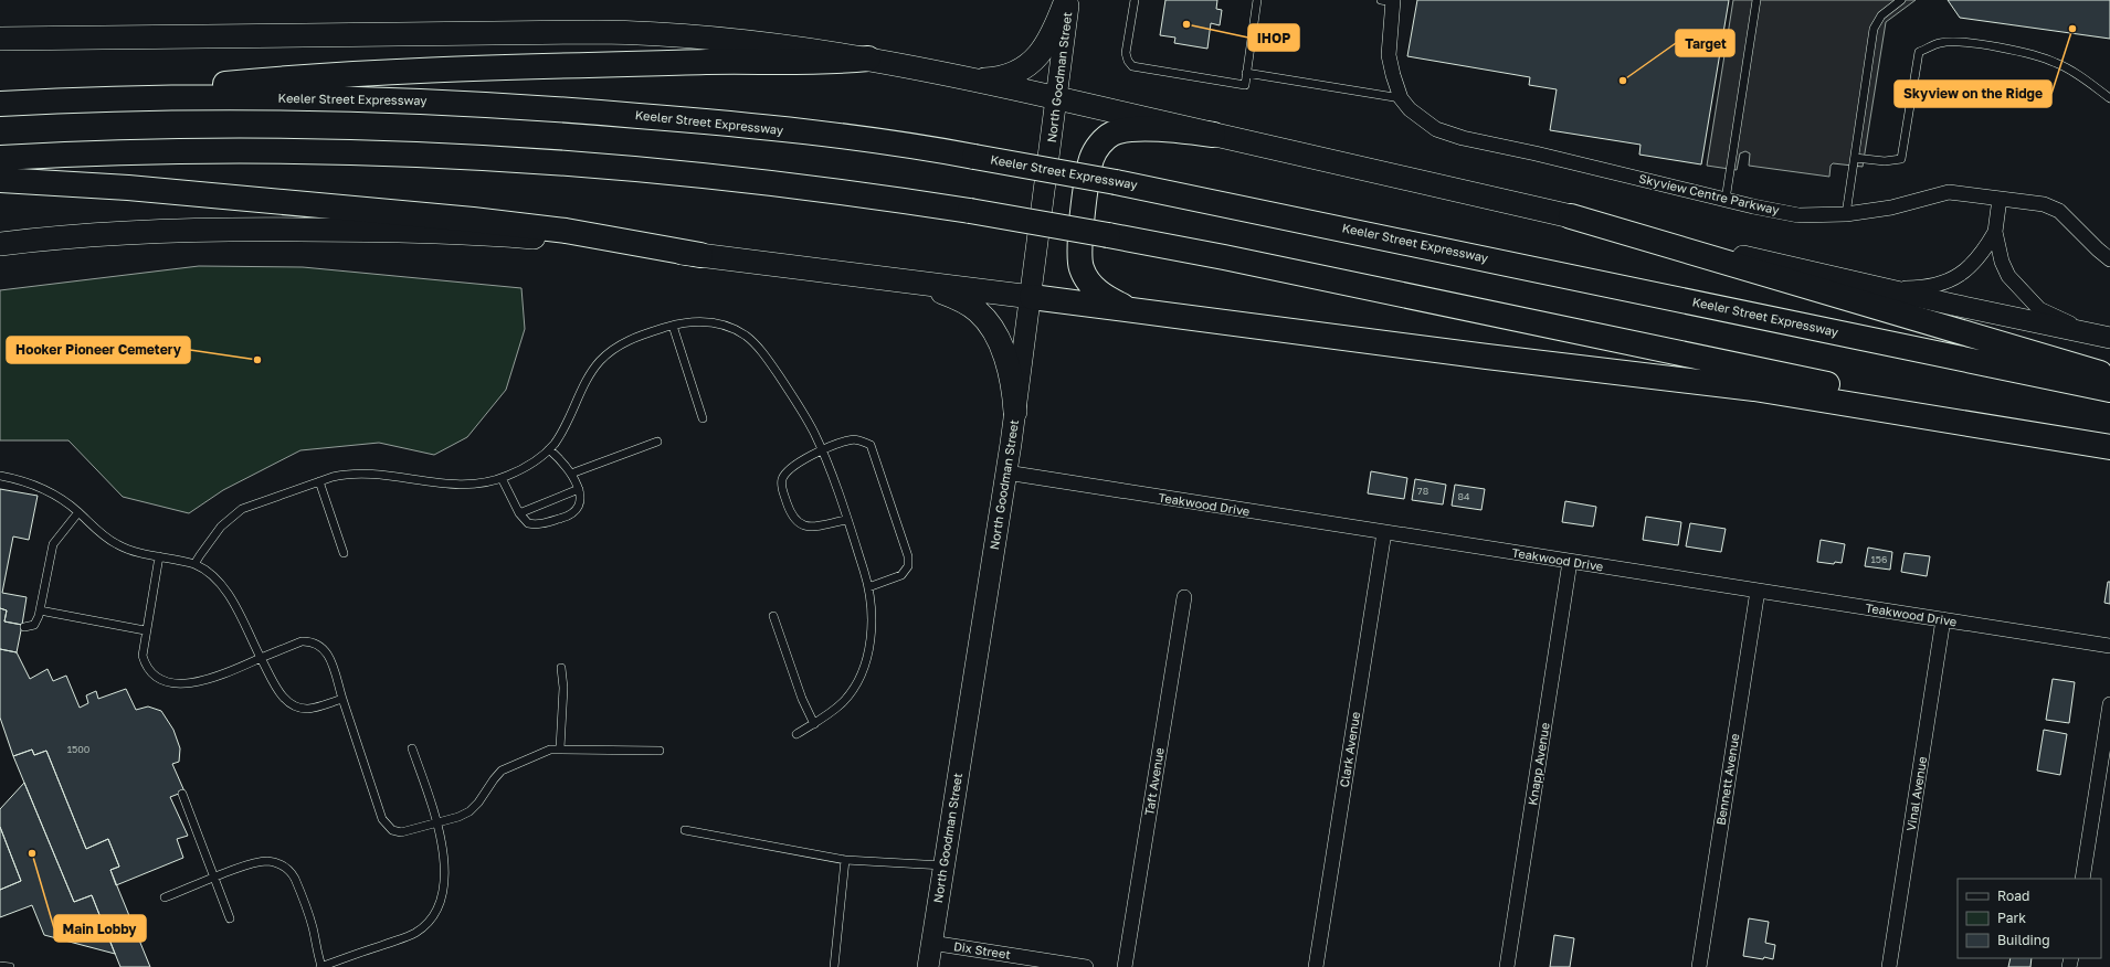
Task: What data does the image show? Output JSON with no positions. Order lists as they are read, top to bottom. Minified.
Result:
{"streets":{"highway":["Keeler Street Expressway"],"main road":["North Goodman Street"],"street":["Skyview Centre Parkway","Teakwood Drive","Clark Avenue","Knapp Avenue","Bennett Avenue","Taft Avenue","Vinal Avenue","Dix Street"]},"crossings":[["North Goodman Street","Teakwood Drive"],["North Goodman Street","Dix Street"],["Teakwood Drive","Clark Avenue"],["Teakwood Drive","Knapp Avenue"],["Teakwood Drive","Bennett Avenue"],["Teakwood Drive","Vinal Avenue"]],"places":["IHOP","Skyview on the Ridge","Target","Hooker Pioneer Cemetery","Main Lobby"],"house_numbers":["78","84","156","1500"],"legend":["Road","Park","Building"]}
